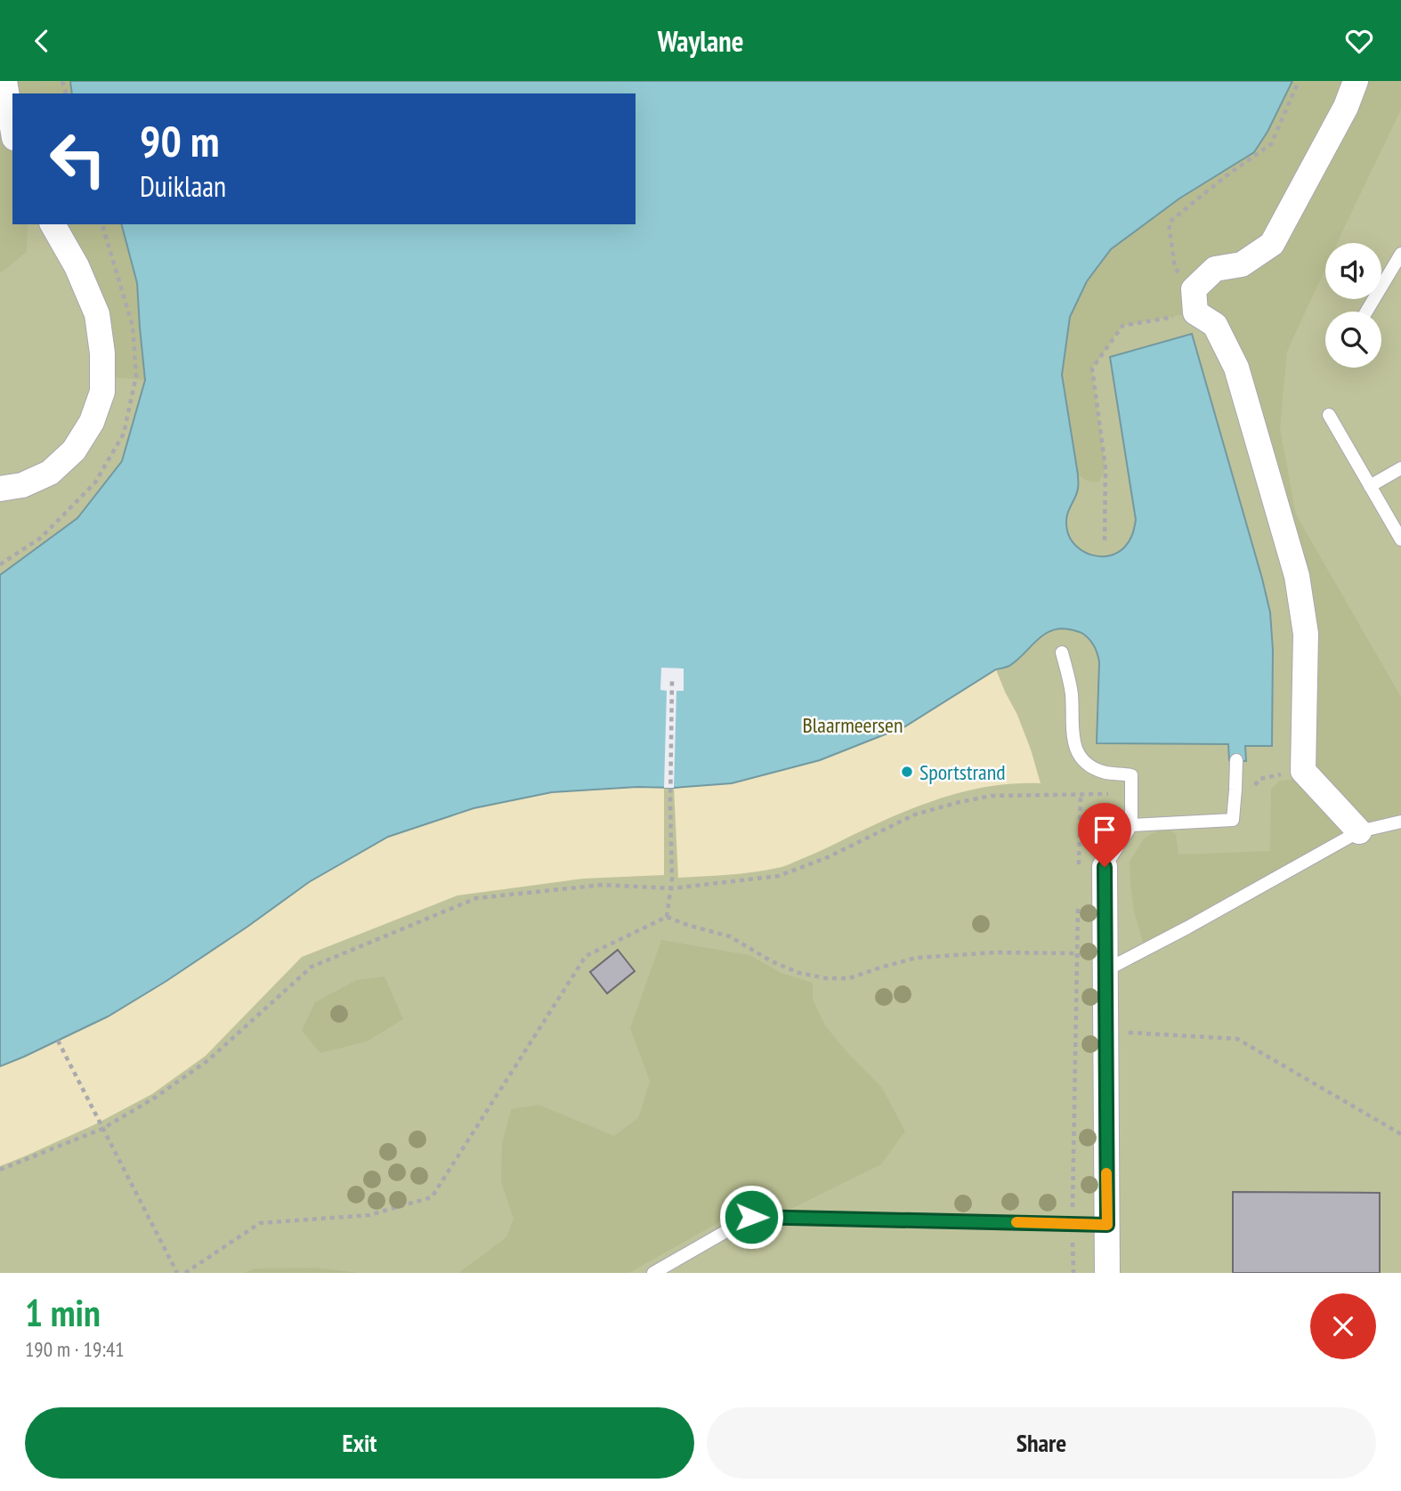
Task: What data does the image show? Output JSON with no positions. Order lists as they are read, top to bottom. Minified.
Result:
{"parks":["Blaarmeersen"],"places":["Sportstrand"],"page":{"header":"Waylane","turn":["90 m","Duiklaan"],"heading":["1 min","190 m · 19:41"],"buttons":["Exit","Share"]}}
